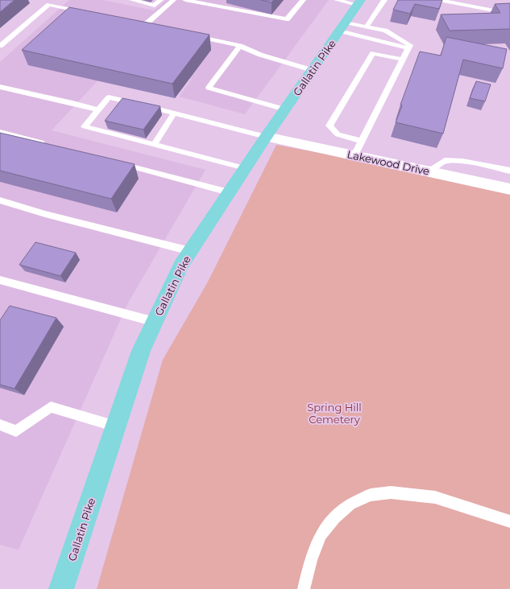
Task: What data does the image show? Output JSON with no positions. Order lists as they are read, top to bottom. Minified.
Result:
{"streets":{"main road":["Gallatin Pike"],"street":["Lakewood Drive"]},"crossings":[["Gallatin Pike","Lakewood Drive"]],"parks":["Spring Hill Cemetery"]}
